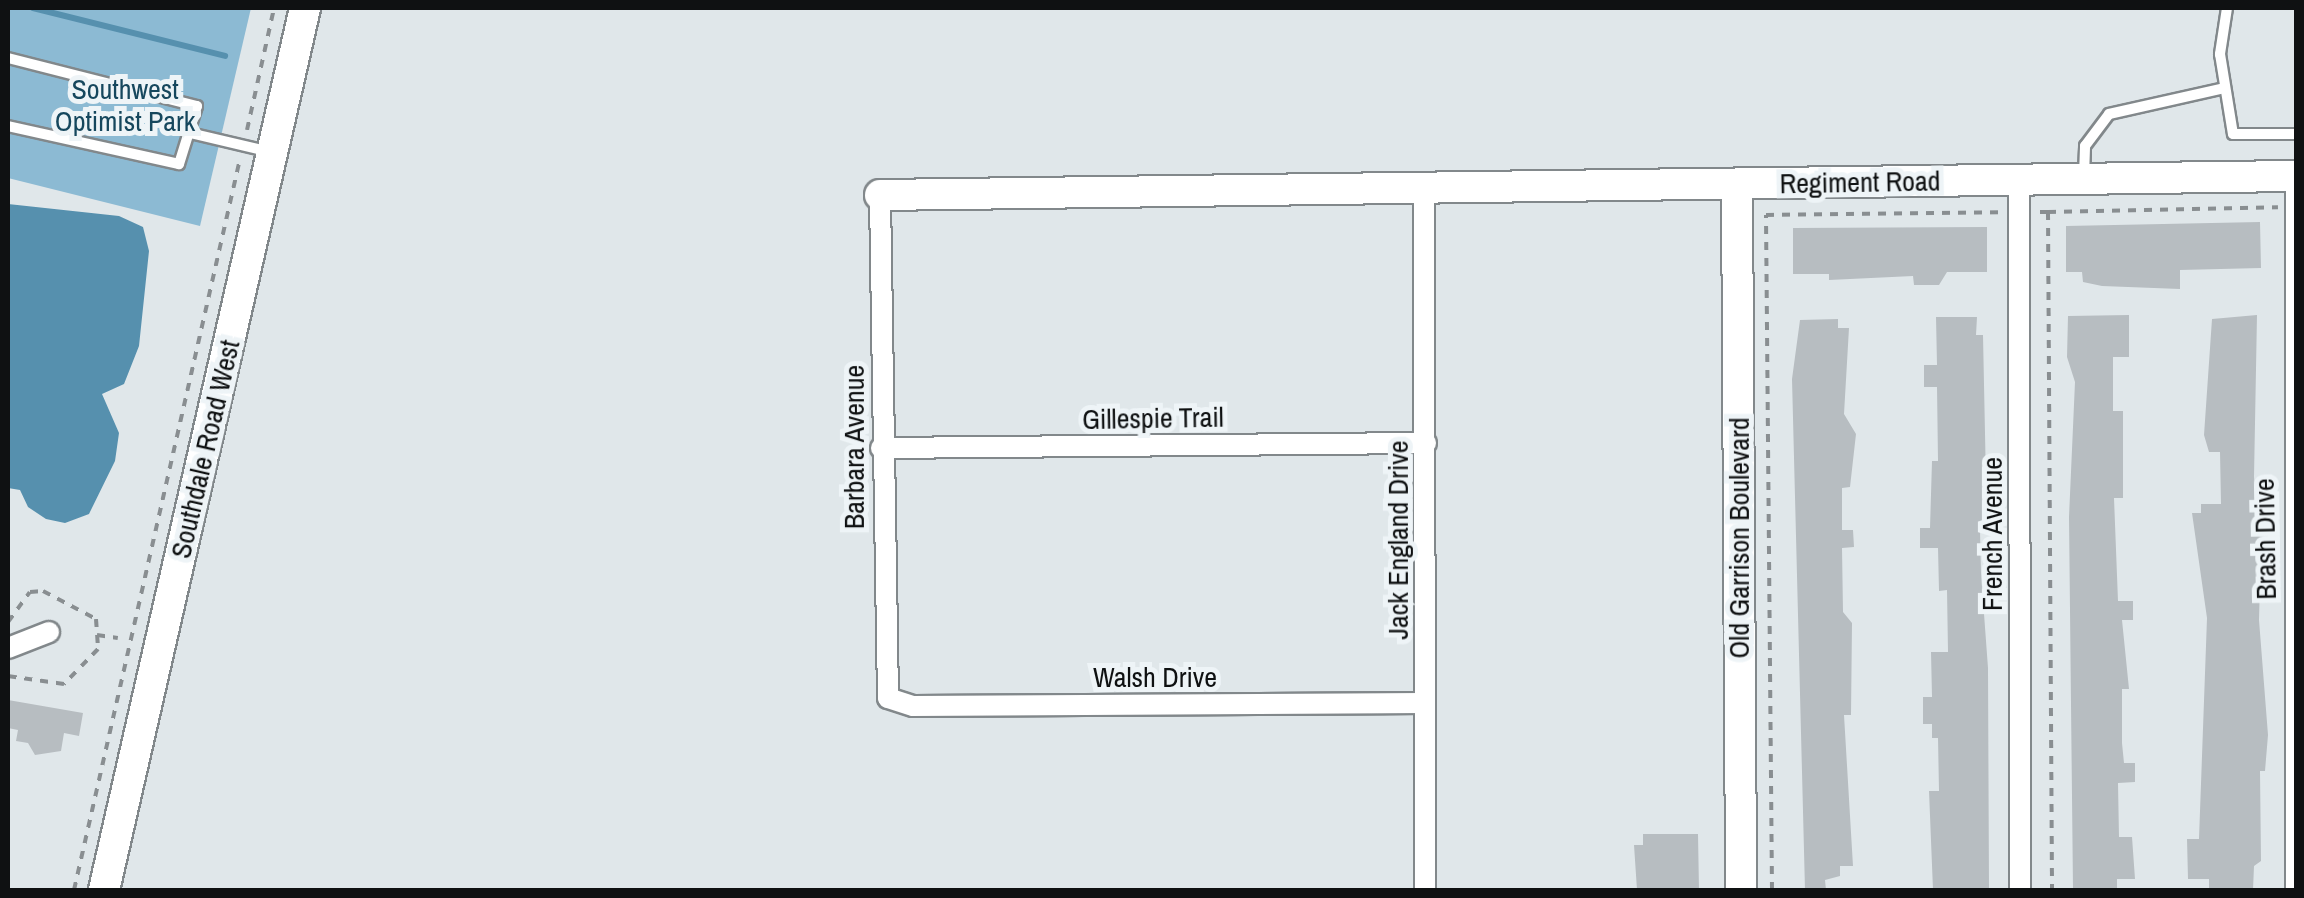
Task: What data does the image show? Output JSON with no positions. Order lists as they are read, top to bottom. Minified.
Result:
{"streets":{"street":["Regiment Road","Gillespie Trail","Barbara Avenue","Southdale Road West","French Avenue","Old Garrison Boulevard","Brash Drive","Jack England Drive","Walsh Drive"]},"crossings":[["Regiment Road","Barbara Avenue"],["Regiment Road","French Avenue"],["Regiment Road","Old Garrison Boulevard"],["Regiment Road","Jack England Drive"],["Gillespie Trail","Barbara Avenue"],["Gillespie Trail","Jack England Drive"],["Barbara Avenue","Walsh Drive"],["Jack England Drive","Walsh Drive"]],"parks":["Southwest Optimist Park"]}
